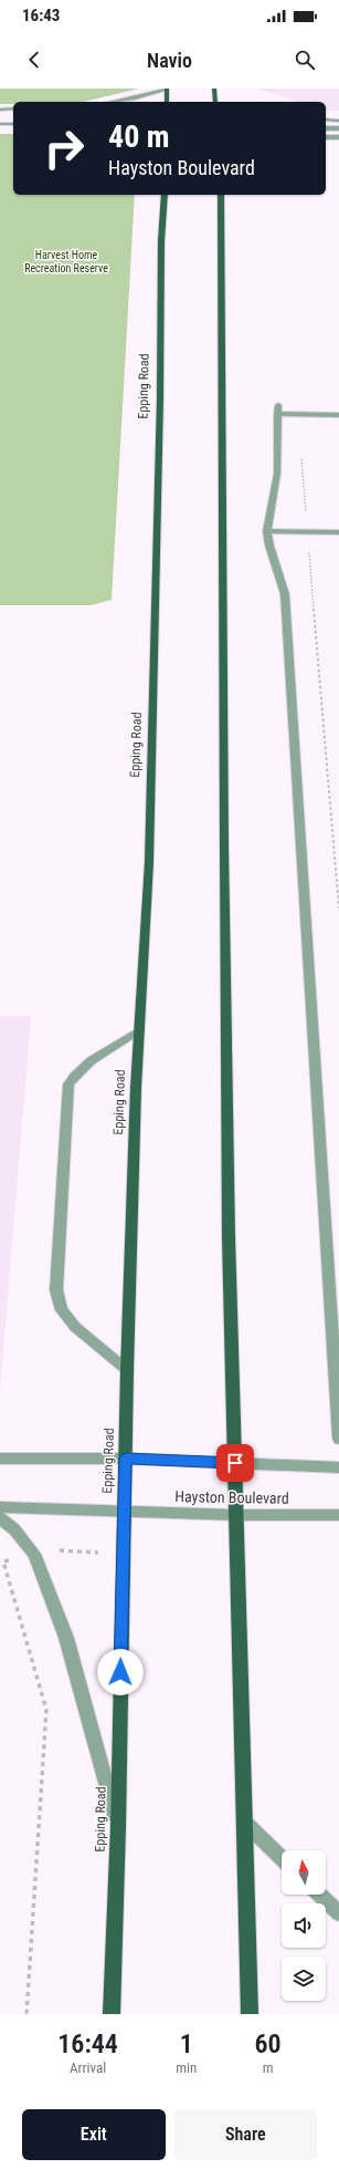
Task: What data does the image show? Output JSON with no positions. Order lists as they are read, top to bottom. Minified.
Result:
{"streets":{"main road":["Epping Road"],"street":["Hayston Boulevard"]},"crossings":[["Epping Road","Hayston Boulevard"]],"parks":["Harvest Home Recreation Reserve"],"north":"top","page":{"status":"16:43","header":"Navio","turn":["40 m","Hayston Boulevard"],"eta":["16:44","Arrival","1","min","60","m"],"buttons":["Exit","Share"]}}
